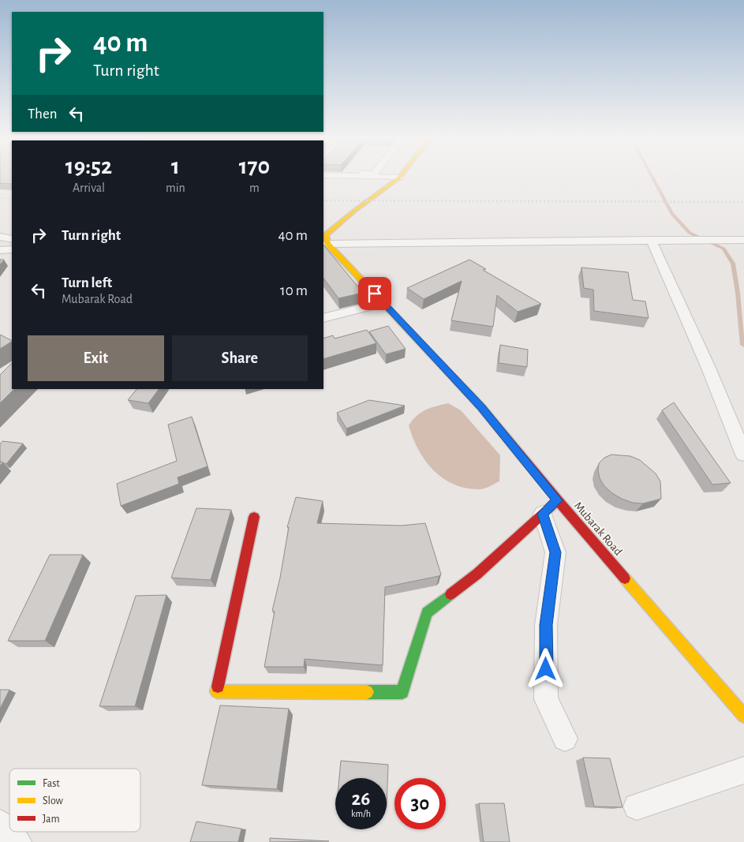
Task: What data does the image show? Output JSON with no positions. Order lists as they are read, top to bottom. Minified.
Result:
{"streets":{"street":["Mubarak Road"]},"legend":["Fast","Slow","Jam"],"page":{"turn":["40 m","Turn right"],"then":"Then","eta":["19:52","Arrival","1","min","170","m"],"list":[{"name":"Turn right","value":"40 m"},{"name":"Turn left","note":"Mubarak Road","value":"10 m"}],"buttons":["Exit","Share"],"speed":"26 km/h","limit":"30"}}
